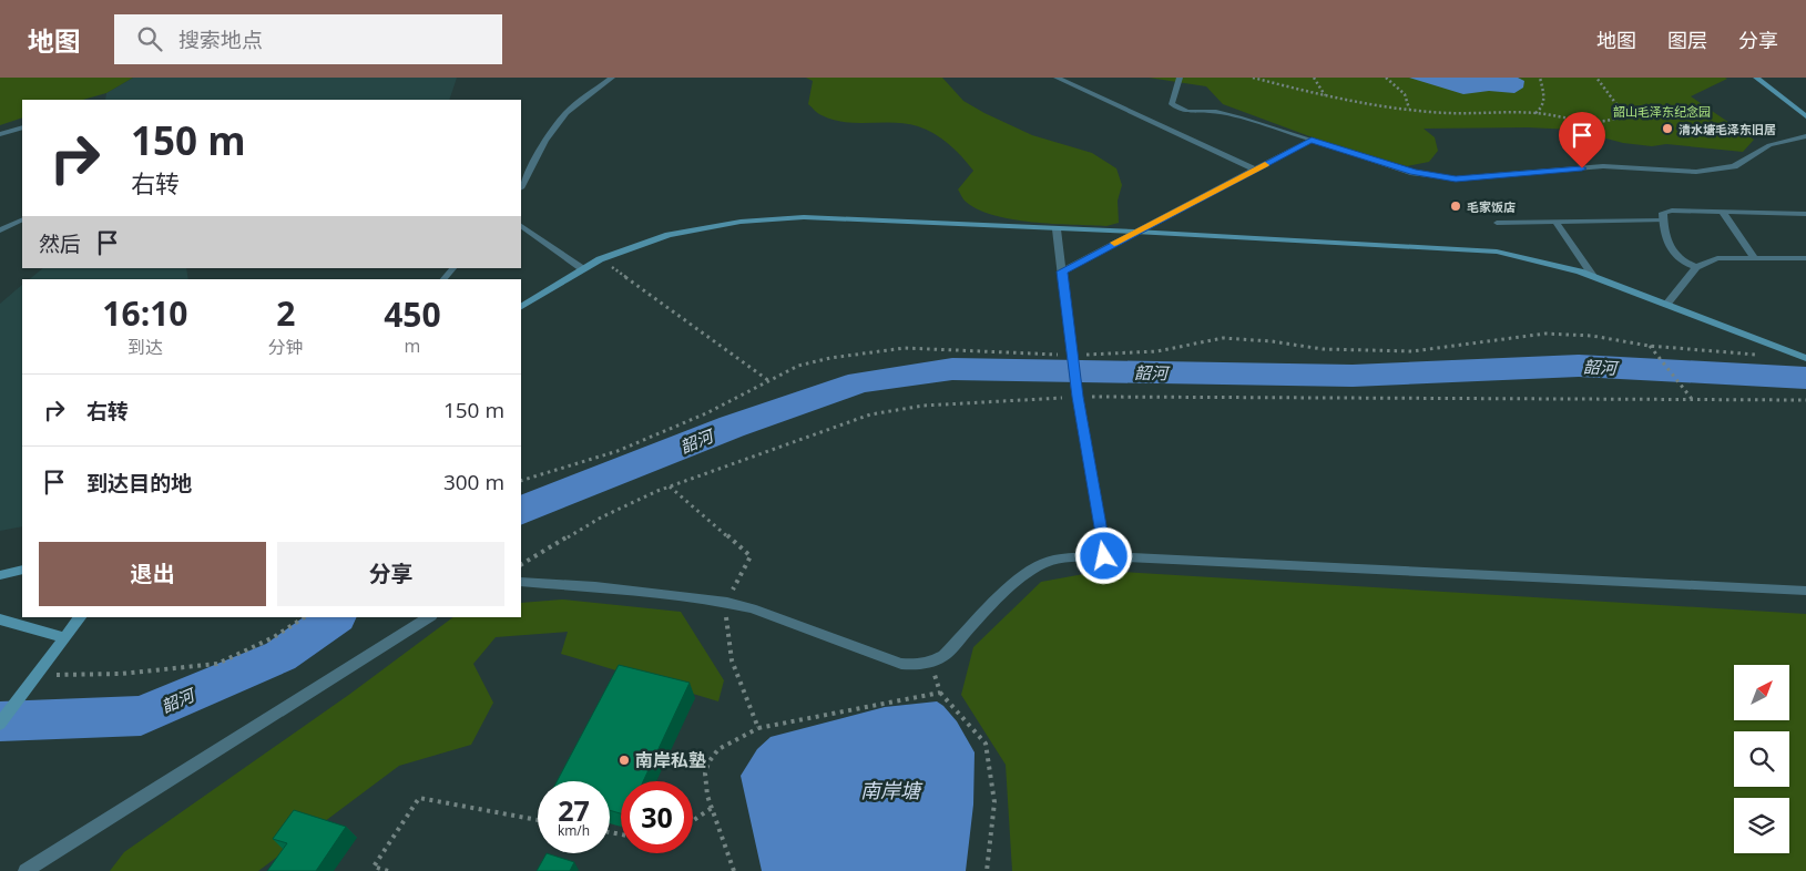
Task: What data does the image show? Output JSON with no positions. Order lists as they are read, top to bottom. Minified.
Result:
{"water":["韶河","南岸塘"],"parks":["韶山毛泽东纪念园"],"places":["清水塘毛泽东旧居","毛家饭店","南岸私塾"],"north":"top right","page":{"header":"地图","search":"搜索地点","nav":["地图","图层","分享"],"turn":["150 m","右转"],"then":"然后","eta":["16:10","到达","2","分钟","450","m"],"list":[{"name":"右转","value":"150 m"},{"name":"到达目的地","value":"300 m"}],"buttons":["退出","分享"],"speed":"27 km/h","limit":"30"}}
